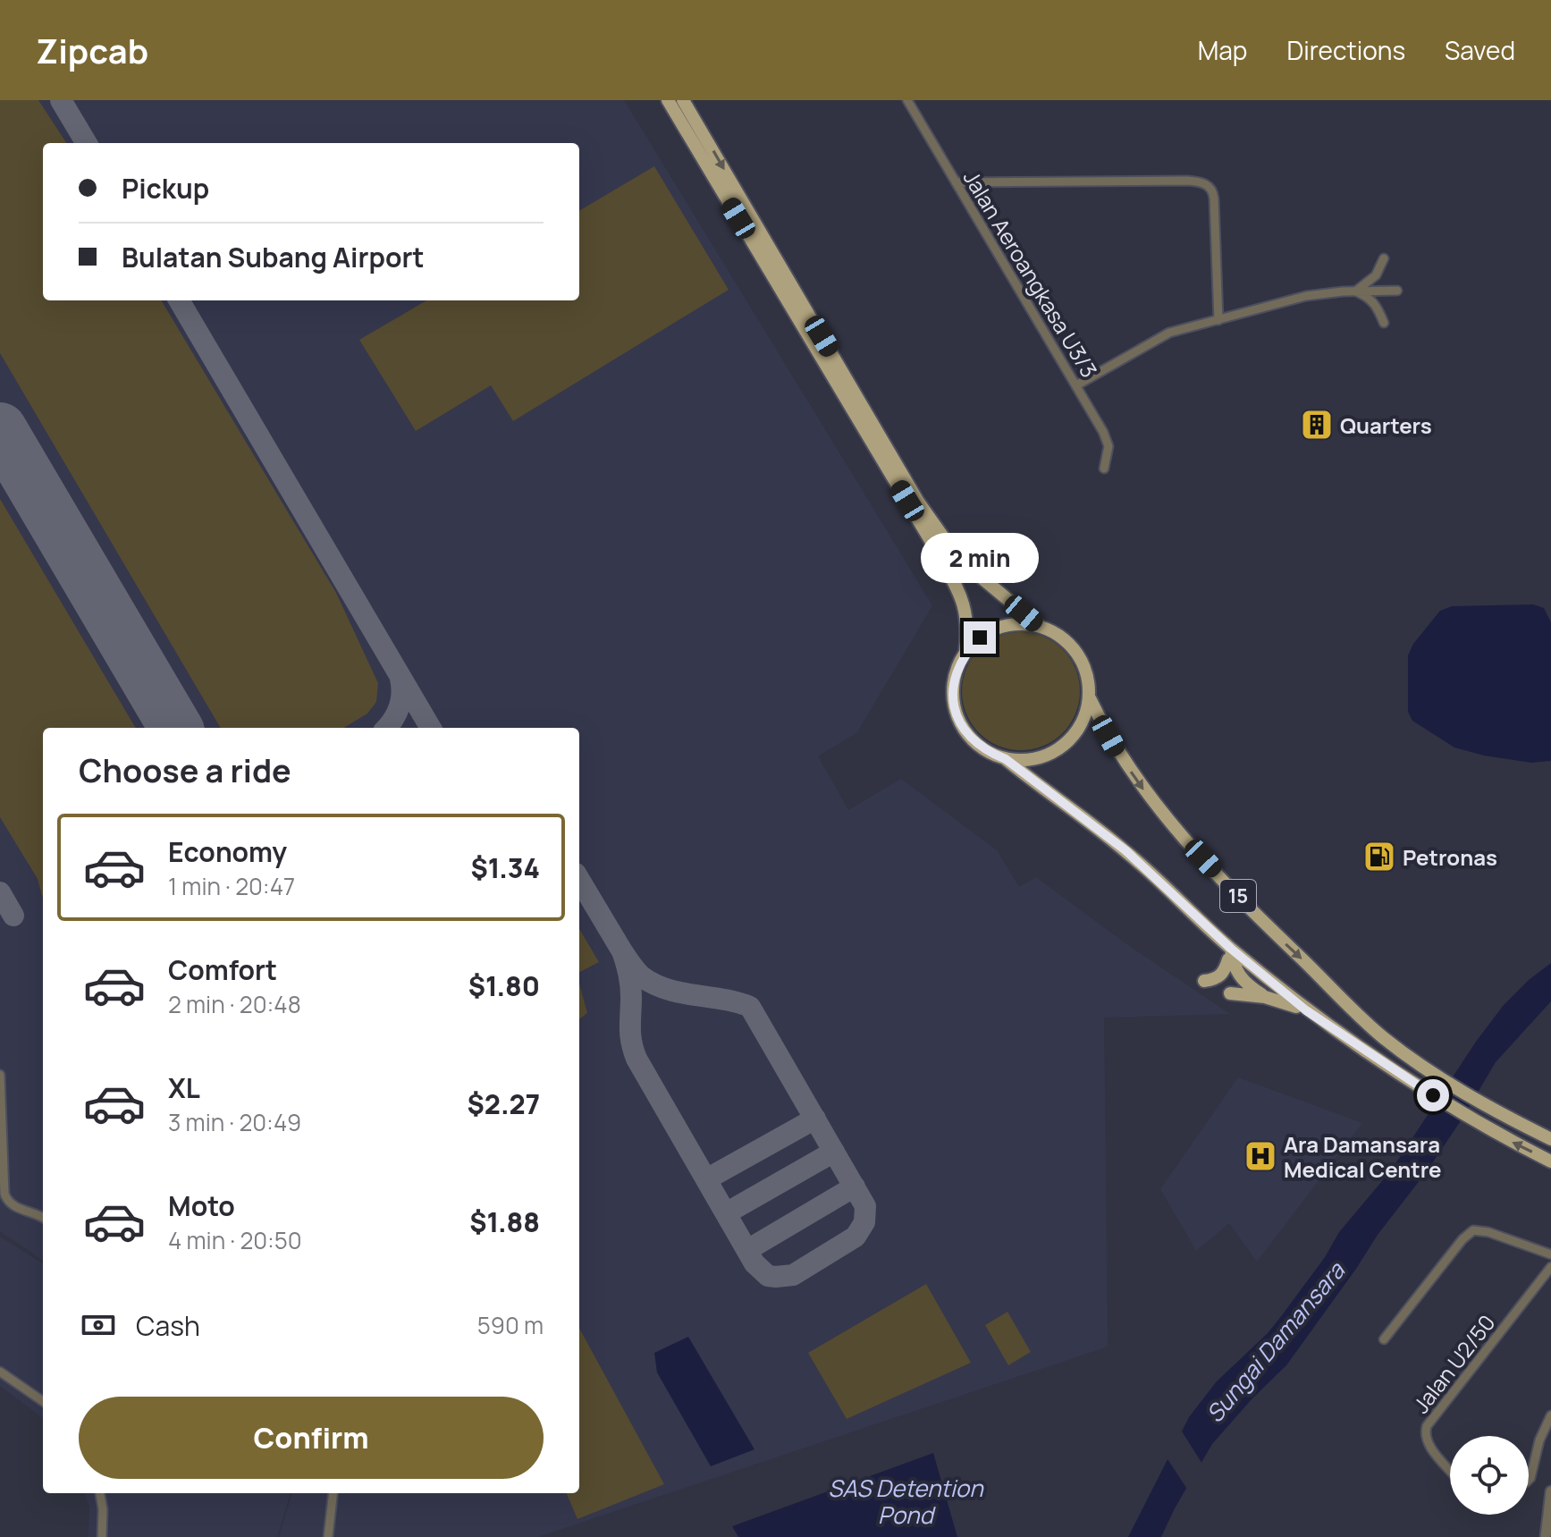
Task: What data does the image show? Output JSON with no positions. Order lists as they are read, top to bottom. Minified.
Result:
{"streets":{"main road":["15"],"street":["Jalan Aeroangkasa U3/3","Jalan U2/50"]},"water":["Sungai Damansara","SAS Detention Pond"],"places":{"building":["Quarters"],"fuel station":["Petronas"],"hospital":["Ara Damansara Medical Centre"]},"page":{"header":"Zipcab","nav":["Map","Directions","Saved"],"banner":["Pickup","Bulatan Subang Airport"],"bubble":"2 min","heading":"Choose a ride","list":[{"name":"Economy","note":"1 min · 20:47","value":"$1.34"},{"name":"Comfort","note":"2 min · 20:48","value":"$1.80"},{"name":"XL","note":"3 min · 20:49","value":"$2.27"},{"name":"Moto","note":"4 min · 20:50","value":"$1.88"}],"pay":["Cash","590 m"],"buttons":"Confirm"}}
